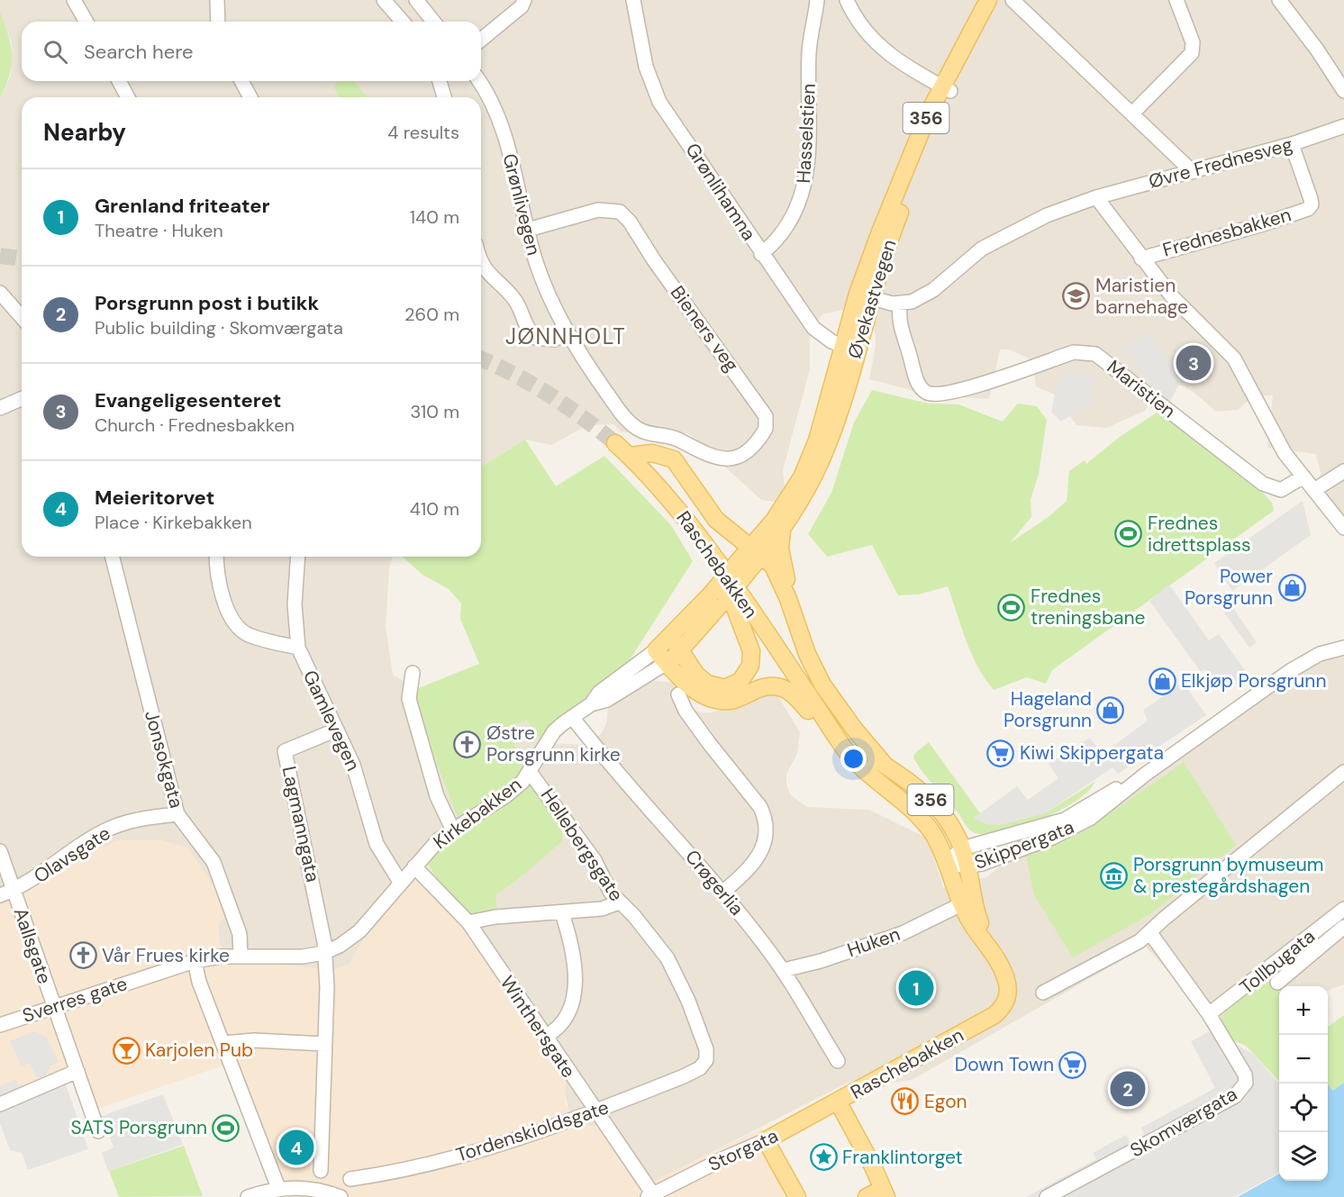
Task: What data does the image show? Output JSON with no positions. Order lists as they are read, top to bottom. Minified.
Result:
{"streets":{"main road":["356","Øyekastvegen","Raschebakken","Storgata"],"street":["Hasselstien","Øvre Frednesveg","Grønlihamna","Grønlivegen","Frednesbakken","Bieners veg","Maristien","Gamlevegen","Jonsokgata","Kirkebakken","Lagmanngata","Hellebergsgate","Skippergata","Olavsgate","Crøgerlia","Huken","Aallsgate","Tollbugata","Sverres gate","Winthersgate","Skomværgata","Tordenskioldsgate"]},"crossings":[["356","Øyekastvegen"],["356","Raschebakken"],["356","Kirkebakken"],["Hasselstien","Grønlihamna"],["Øvre Frednesveg","Frednesbakken"],["Grønlihamna","Øyekastvegen"],["Grønlivegen","Bieners veg"],["Frednesbakken","Maristien"],["Raschebakken","Skippergata"],["Raschebakken","Huken"],["Raschebakken","Storgata"],["Gamlevegen","Kirkebakken"],["Gamlevegen","Lagmanngata"],["Jonsokgata","Olavsgate"],["Jonsokgata","Sverres gate"],["Kirkebakken","Hellebergsgate"],["Kirkebakken","Crøgerlia"],["Kirkebakken","Sverres gate"],["Kirkebakken","Winthersgate"],["Lagmanngata","Sverres gate"],["Hellebergsgate","Tordenskioldsgate"],["Olavsgate","Aallsgate"],["Crøgerlia","Huken"],["Aallsgate","Sverres gate"],["Tollbugata","Skomværgata"],["Winthersgate","Tordenskioldsgate"],["Winthersgate","Storgata"]],"districts":["JØNNHOLT"],"places":{"school or university":["Maristien barnehage"],"sports":["Frednes idrettsplass","Frednes treningsbane","SATS Porsgrunn"],"shop":["Power Porsgrunn","Elkjøp Porsgrunn","Hageland Porsgrunn"],"church":["Østre Porsgrunn kirke","Vår Frues kirke"],"supermarket":["Kiwi Skippergata","Down Town"],"museum":["Porsgrunn bymuseum & prestegårdshagen"],"bar":["Karjolen Pub"],"restaurant":["Egon"],"place":["Franklintorget"]},"page":{"search":"Search here","heading":["Nearby","4 results"],"list":[{"mark":"1","name":"Grenland friteater","note":"Theatre · Huken","value":"140 m"},{"mark":"2","name":"Porsgrunn post i butikk","note":"Public building · Skomværgata","value":"260 m"},{"mark":"3","name":"Evangeligesenteret","note":"Church · Frednesbakken","value":"310 m"},{"mark":"4","name":"Meieritorvet","note":"Place · Kirkebakken","value":"410 m"}],"pins":["3","1","2","4"],"map_buttons":["+","−"]}}
